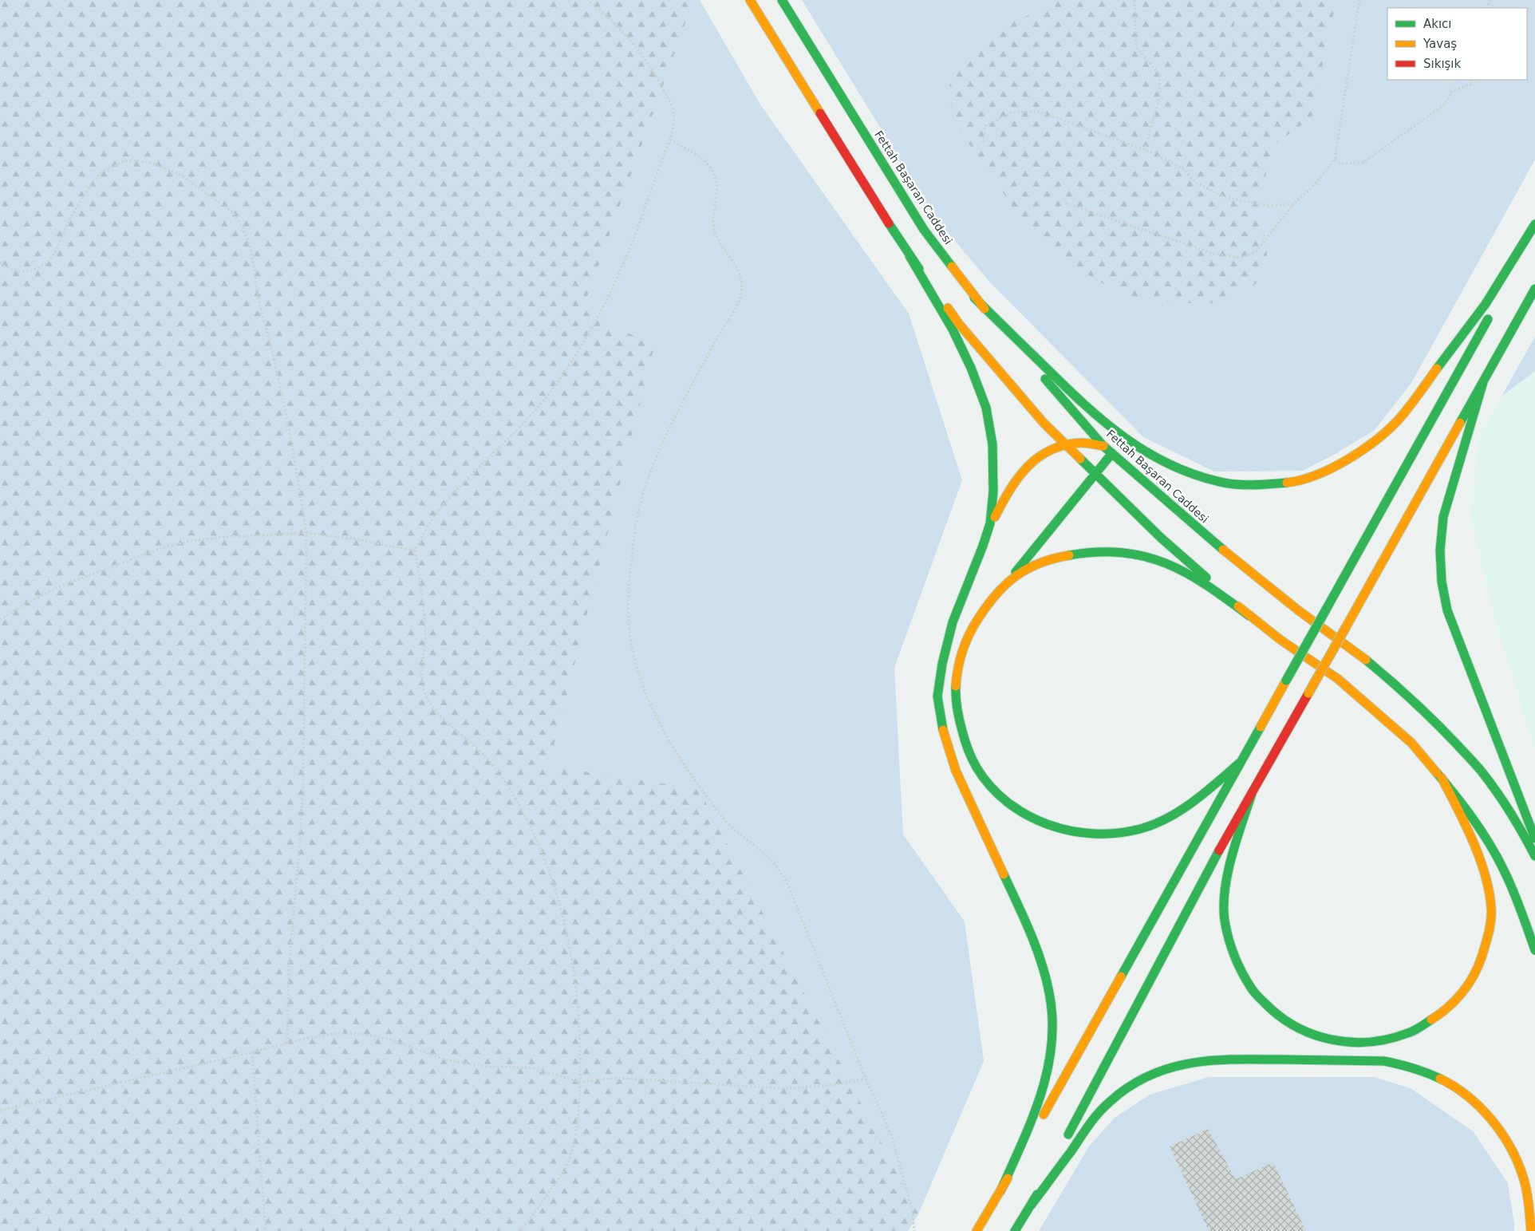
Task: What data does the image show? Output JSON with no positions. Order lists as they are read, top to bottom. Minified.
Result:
{"streets":{"main road":["Fettah Başaran Caddesi"]},"legend":["Akıcı","Yavaş","Sıkışık"]}
